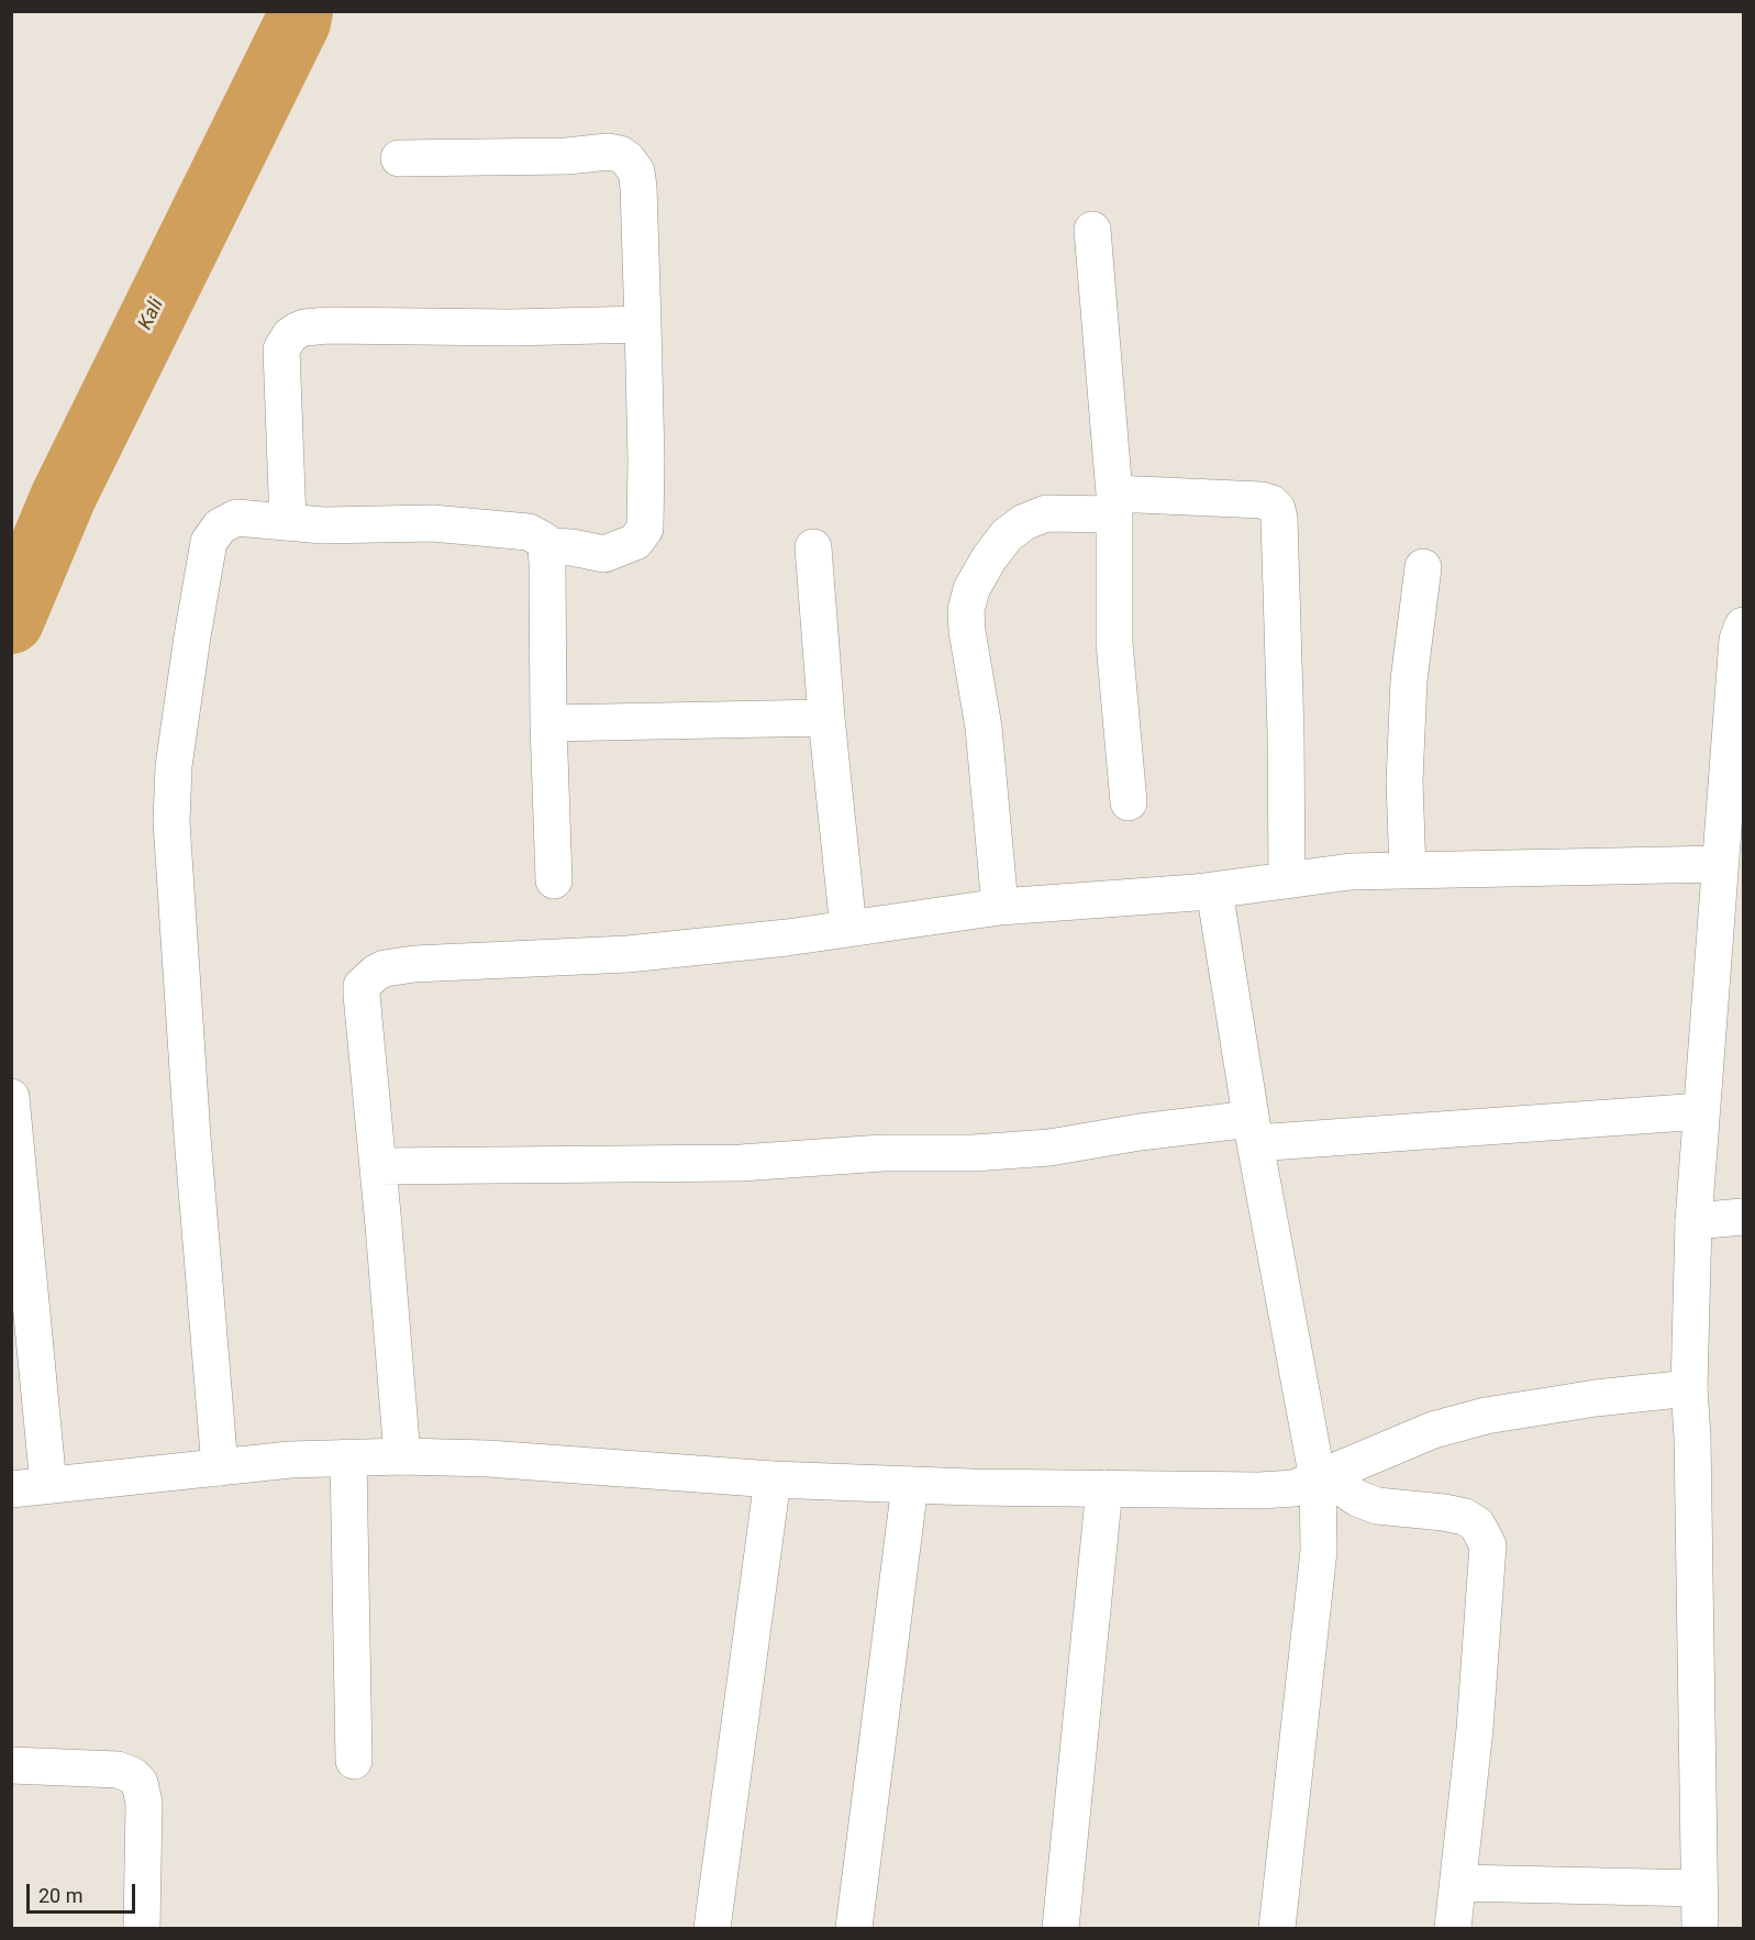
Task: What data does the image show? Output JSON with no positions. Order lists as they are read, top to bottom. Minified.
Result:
{"water":["Kali"],"scale_bar":"20 m"}
